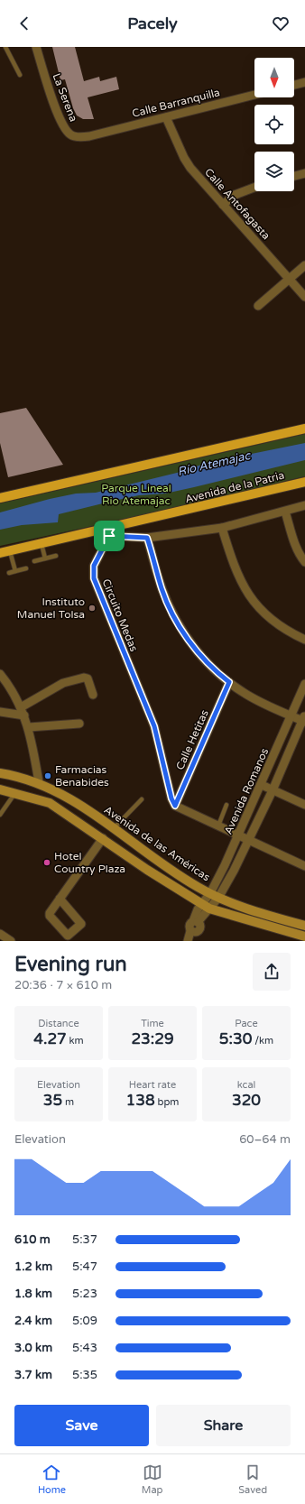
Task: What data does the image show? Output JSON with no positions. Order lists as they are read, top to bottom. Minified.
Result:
{"streets":{"main road":["Avenida de la Patria","Avenida de las Américas"],"street":["La Serena","Calle Barranquilla","Calle Antofagasta","Circuito Medas","Calle Hetitas","Avenida Romanos"]},"crossings":[["La Serena","Calle Barranquilla"],["Calle Barranquilla","Calle Antofagasta"],["Avenida de la Patria","Circuito Medas"],["Circuito Medas","Calle Hetitas"],["Avenida Romanos","Avenida de las Américas"]],"water":["Río Atemajac"],"parks":["Parque Lineal Rio Atemajac"],"places":["Instituto Manuel Tolsa","Farmacias Benabides","Hotel Country Plaza"],"north":"bottom","page":{"header":"Pacely","heading":["Evening run","20:36 · 7 × 610 m"],"stats":[["Distance","4.27 km"],["Time","23:29"],["Pace","5:30 /km"],["Elevation","35 m"],["Heart rate","138 bpm"],["kcal","320"]],"chart":["Elevation","60–64 m"],"list":[{"name":"610 m","note":"5:37"},{"name":"1.2 km","note":"5:47"},{"name":"1.8 km","note":"5:23"},{"name":"2.4 km","note":"5:09"},{"name":"3.0 km","note":"5:43"},{"name":"3.7 km","note":"5:35"}],"buttons":["Save","Share"],"tabs":["Home","Map","Saved"]}}
